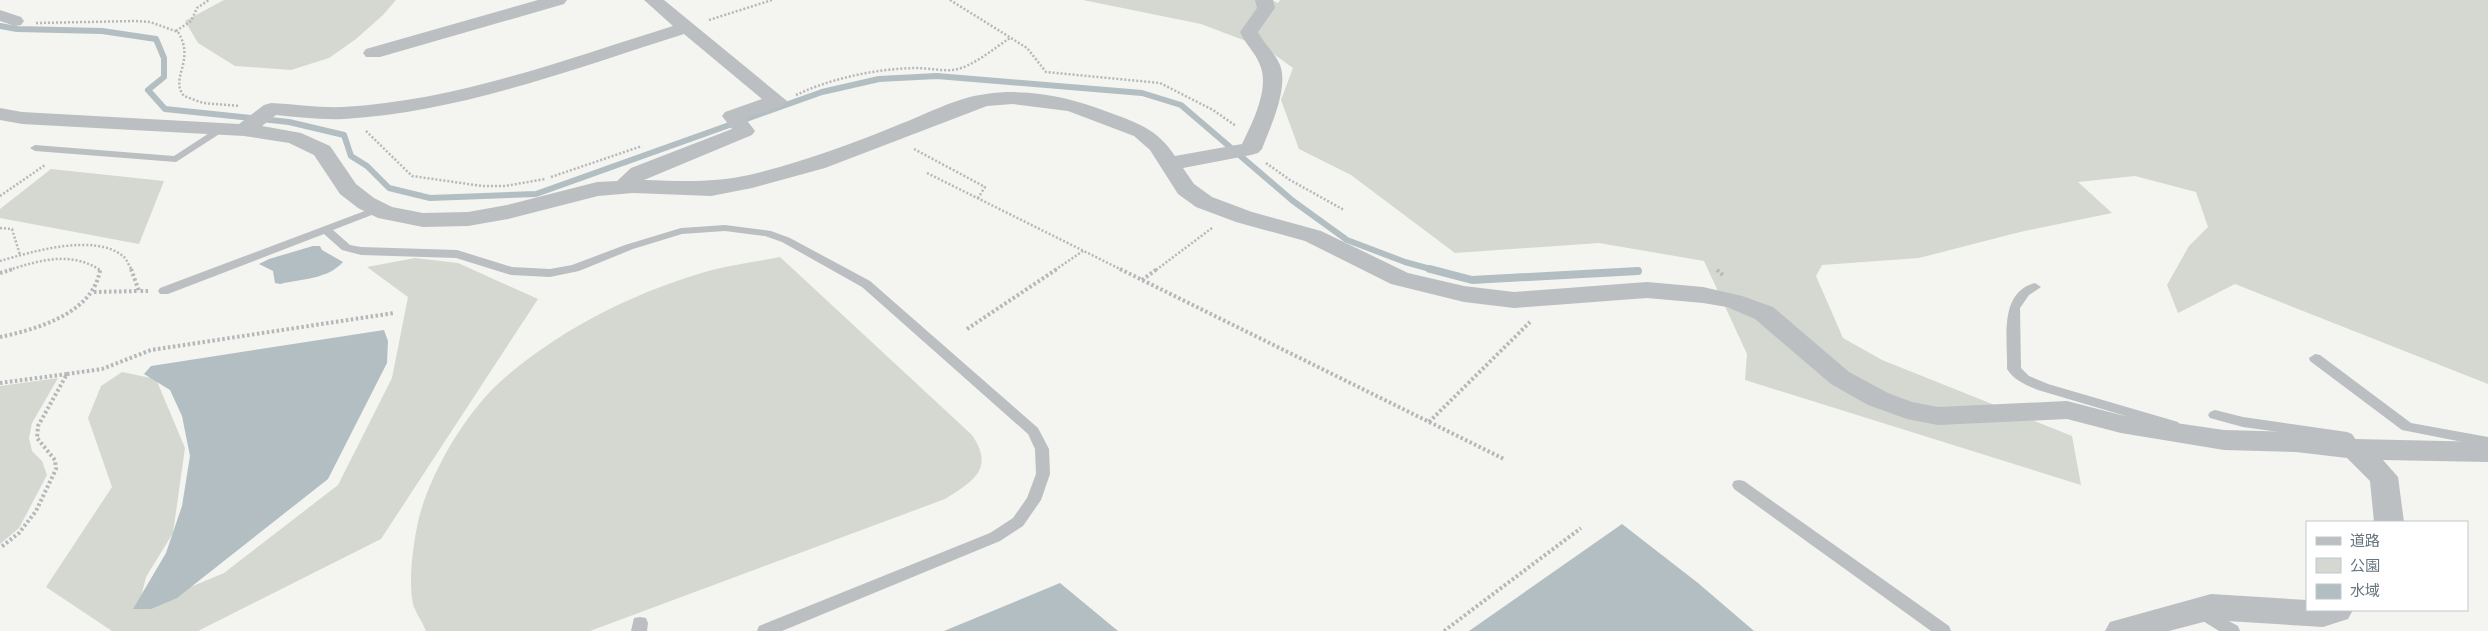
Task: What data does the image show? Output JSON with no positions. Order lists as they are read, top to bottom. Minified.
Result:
{"legend":["道路","公園","水域"]}
